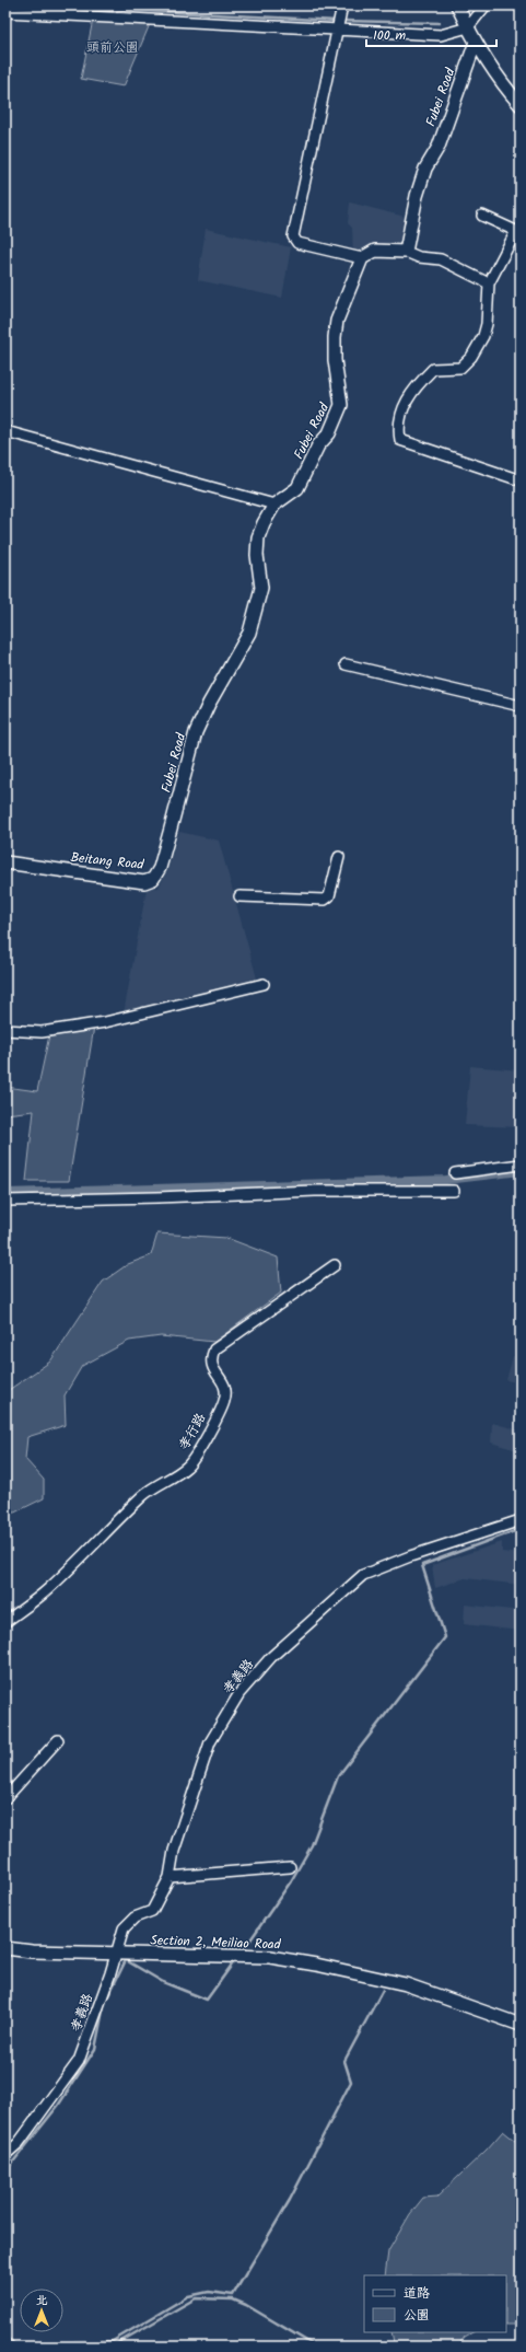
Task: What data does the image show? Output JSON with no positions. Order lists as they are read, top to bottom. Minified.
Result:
{"streets":{"street":["Fubei Road","Beitang Road","孝行路","孝義路","Section 2, Meiliao Road"]},"crossings":[["Fubei Road","Beitang Road"],["孝義路","Section 2, Meiliao Road"]],"parks":["頭前公園"],"legend":["道路","公園"],"scale_bar":"100 m","north":"top"}
